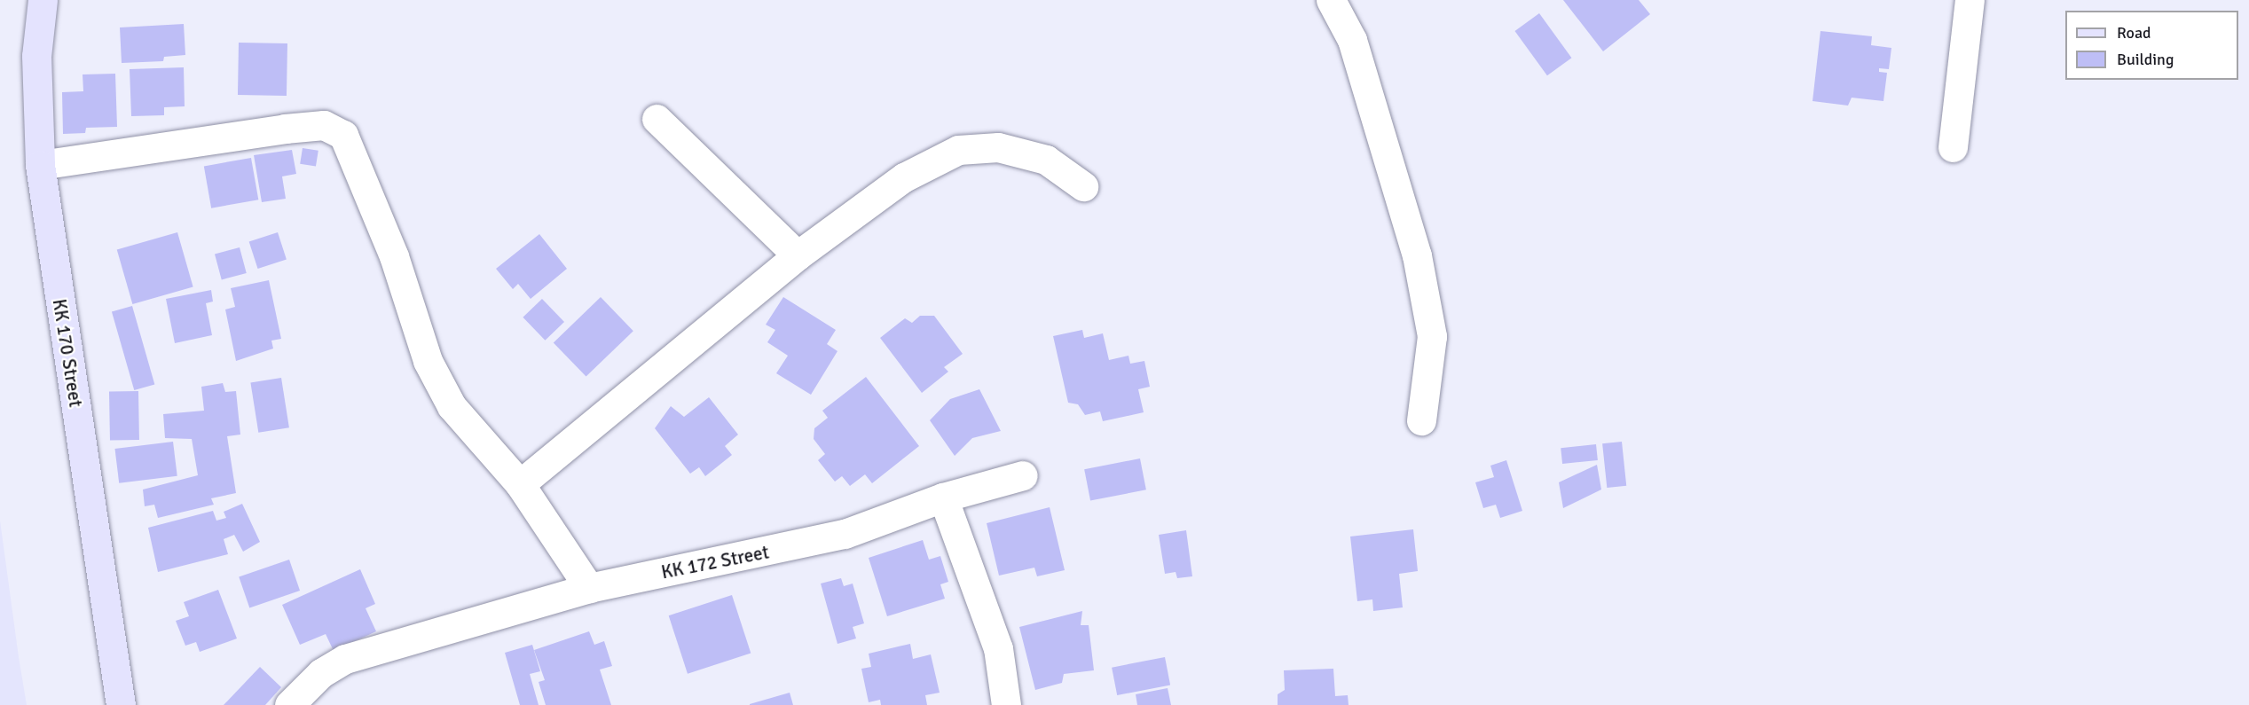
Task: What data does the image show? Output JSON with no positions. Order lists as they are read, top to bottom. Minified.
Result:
{"streets":{"main road":["KK 170 Street"],"street":["KK 172 Street"]},"legend":["Road","Building"]}
